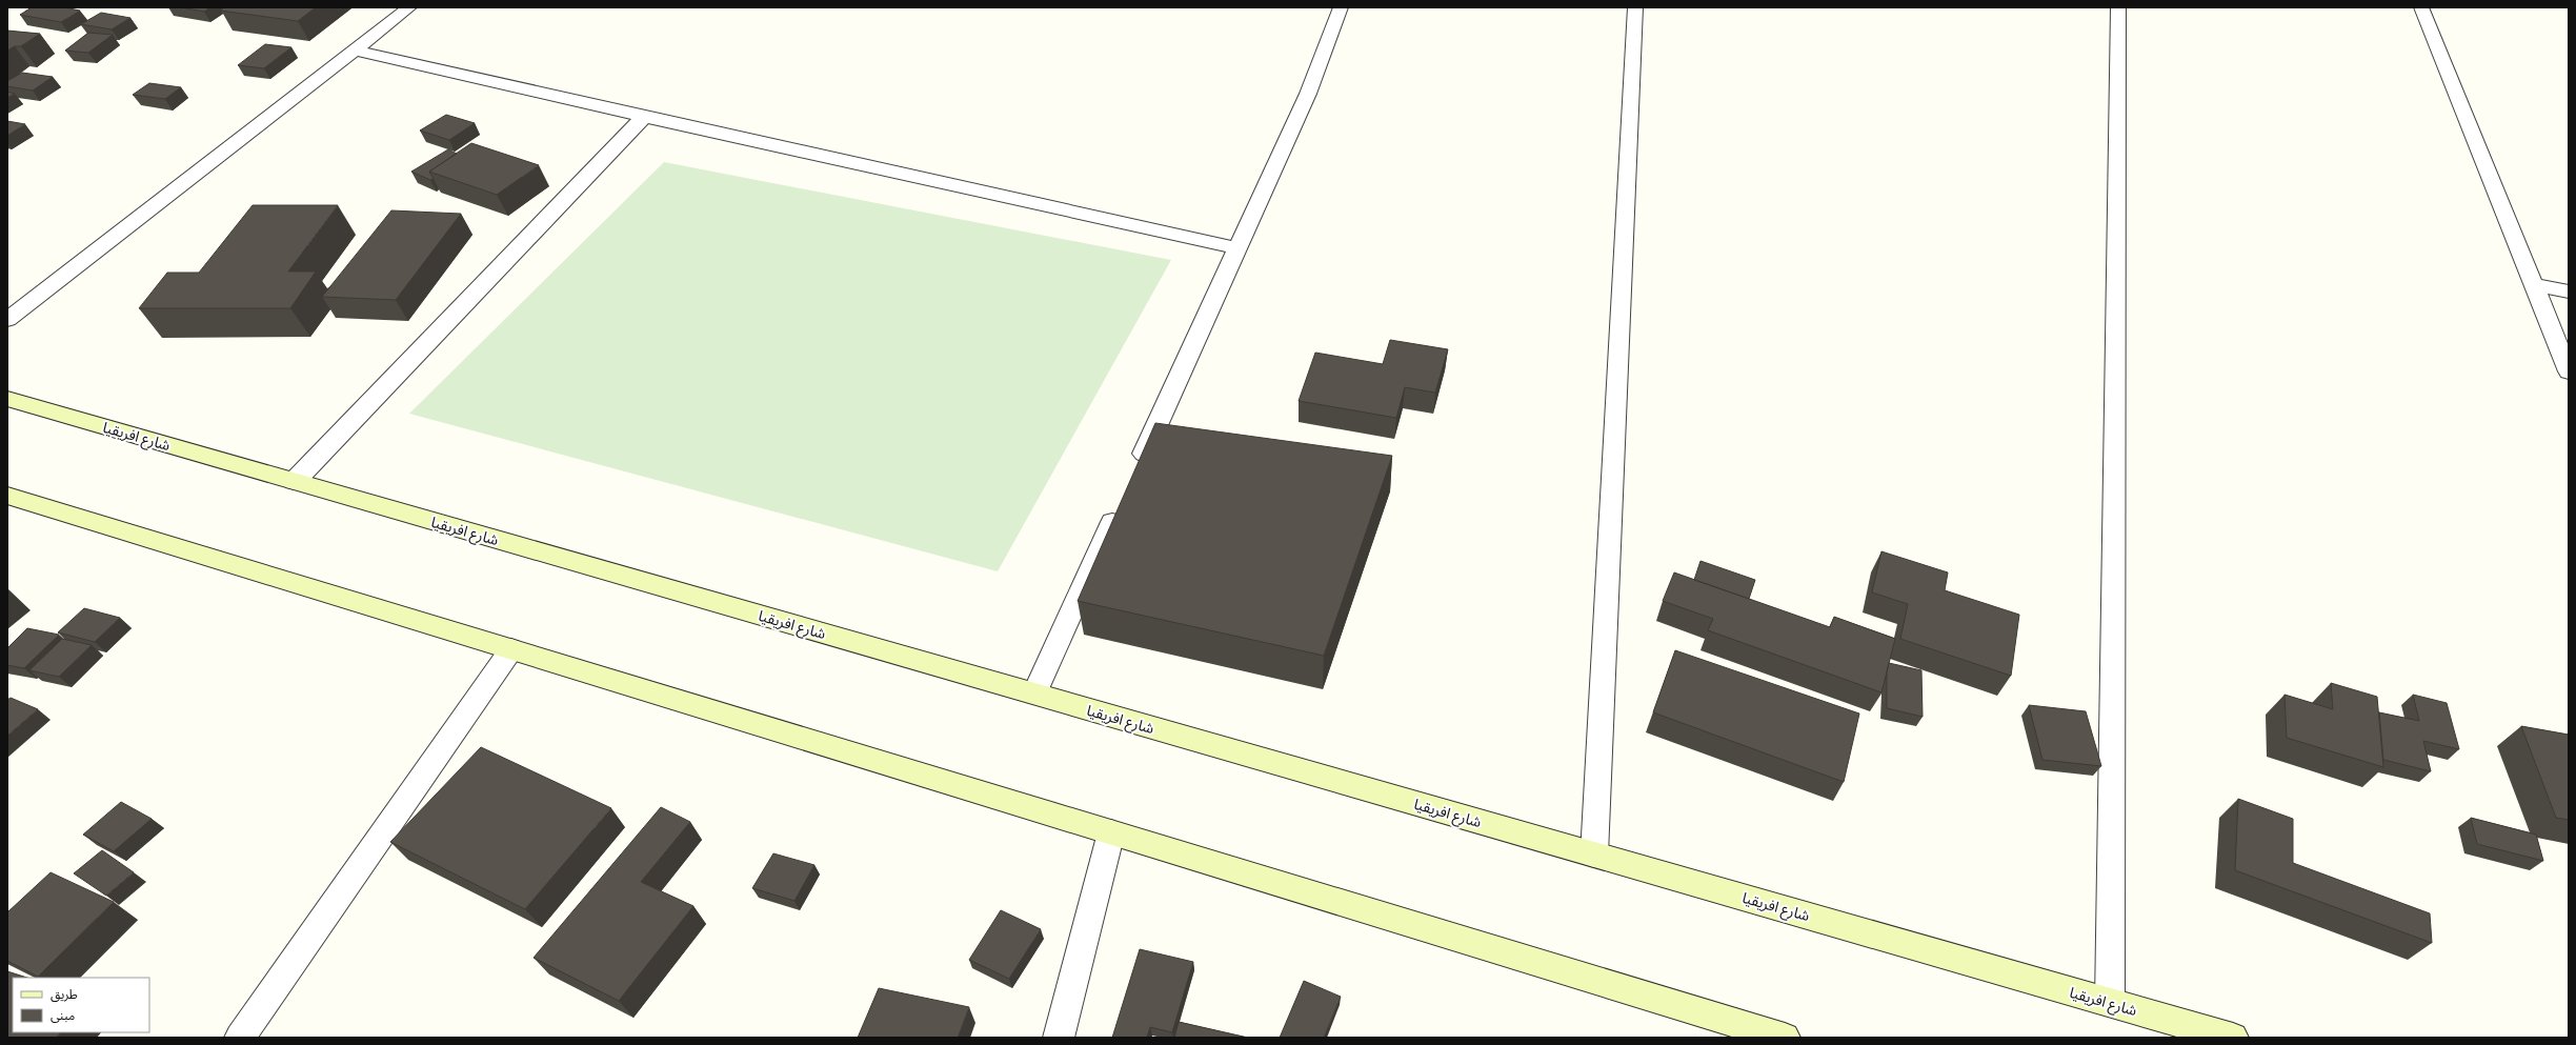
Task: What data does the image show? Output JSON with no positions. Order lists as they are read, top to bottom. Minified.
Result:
{"streets":{"street":["شارع افريقيا"]},"legend":["طريق","مبنى"]}
